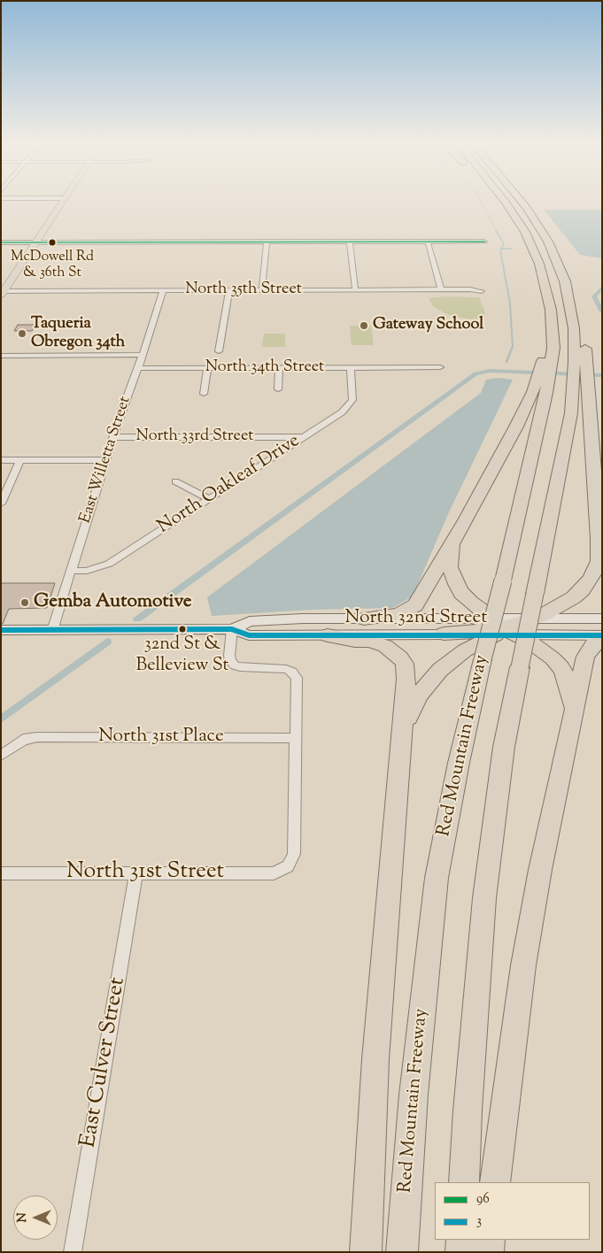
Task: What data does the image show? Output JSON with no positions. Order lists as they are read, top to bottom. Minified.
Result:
{"streets":{"highway":["Red Mountain Freeway"],"main road":["North 32nd Street"],"street":["North 35th Street","North 34th Street","North 33rd Street","East Willetta Street","North Oakleaf Drive","North 31st Place","North 31st Street","East Culver Street"]},"crossings":[["North 35th Street","East Willetta Street"],["North 34th Street","East Willetta Street"],["North 34th Street","North Oakleaf Drive"],["North 33rd Street","East Willetta Street"],["North 33rd Street","North Oakleaf Drive"],["East Willetta Street","North Oakleaf Drive"],["East Willetta Street","North 32nd Street"],["North 31st Place","North 31st Street"],["North 31st Street","East Culver Street"]],"places":["McDowell Rd & 36th St","Gateway School","Taqueria Obregon 34th","Gemba Automotive","32nd St & Belleview St"],"lines":["transit line 96","transit line 3"],"legend":["96","3"],"north":"left"}
